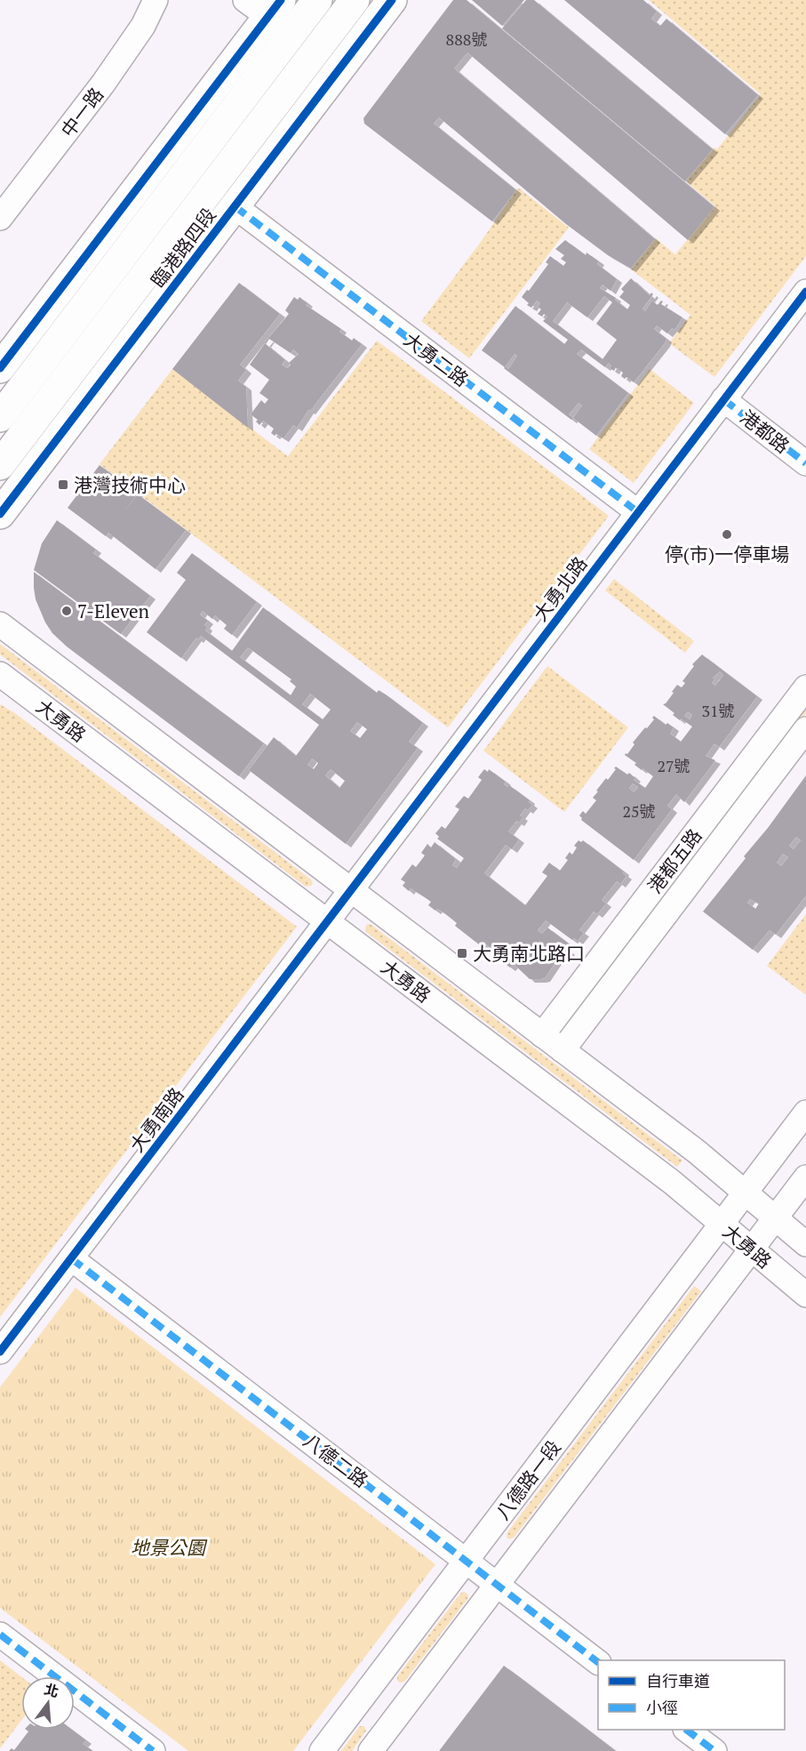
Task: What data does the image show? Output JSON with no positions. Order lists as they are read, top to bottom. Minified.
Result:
{"streets":{"main road":["臨港路四段"],"street":["中一路","大勇二路","港都路","大勇北路","大勇路","港都五路","大勇南路","八德二路","八德路一段"]},"crossings":[["臨港路四段","大勇二路"],["大勇二路","大勇北路"],["港都路","大勇北路"],["大勇北路","大勇路"],["大勇北路","大勇南路"],["大勇路","港都五路"],["大勇路","大勇南路"],["大勇路","八德路一段"],["大勇南路","八德二路"],["八德二路","八德路一段"]],"parks":["地景公園"],"places":{"transit":["港灣技術中心","大勇南北路口"],"other":["停(市)一停車場","7-Eleven"]},"house_numbers":["888號","31號","27號","25號"],"legend":["自行車道","小徑"],"north":"top"}
